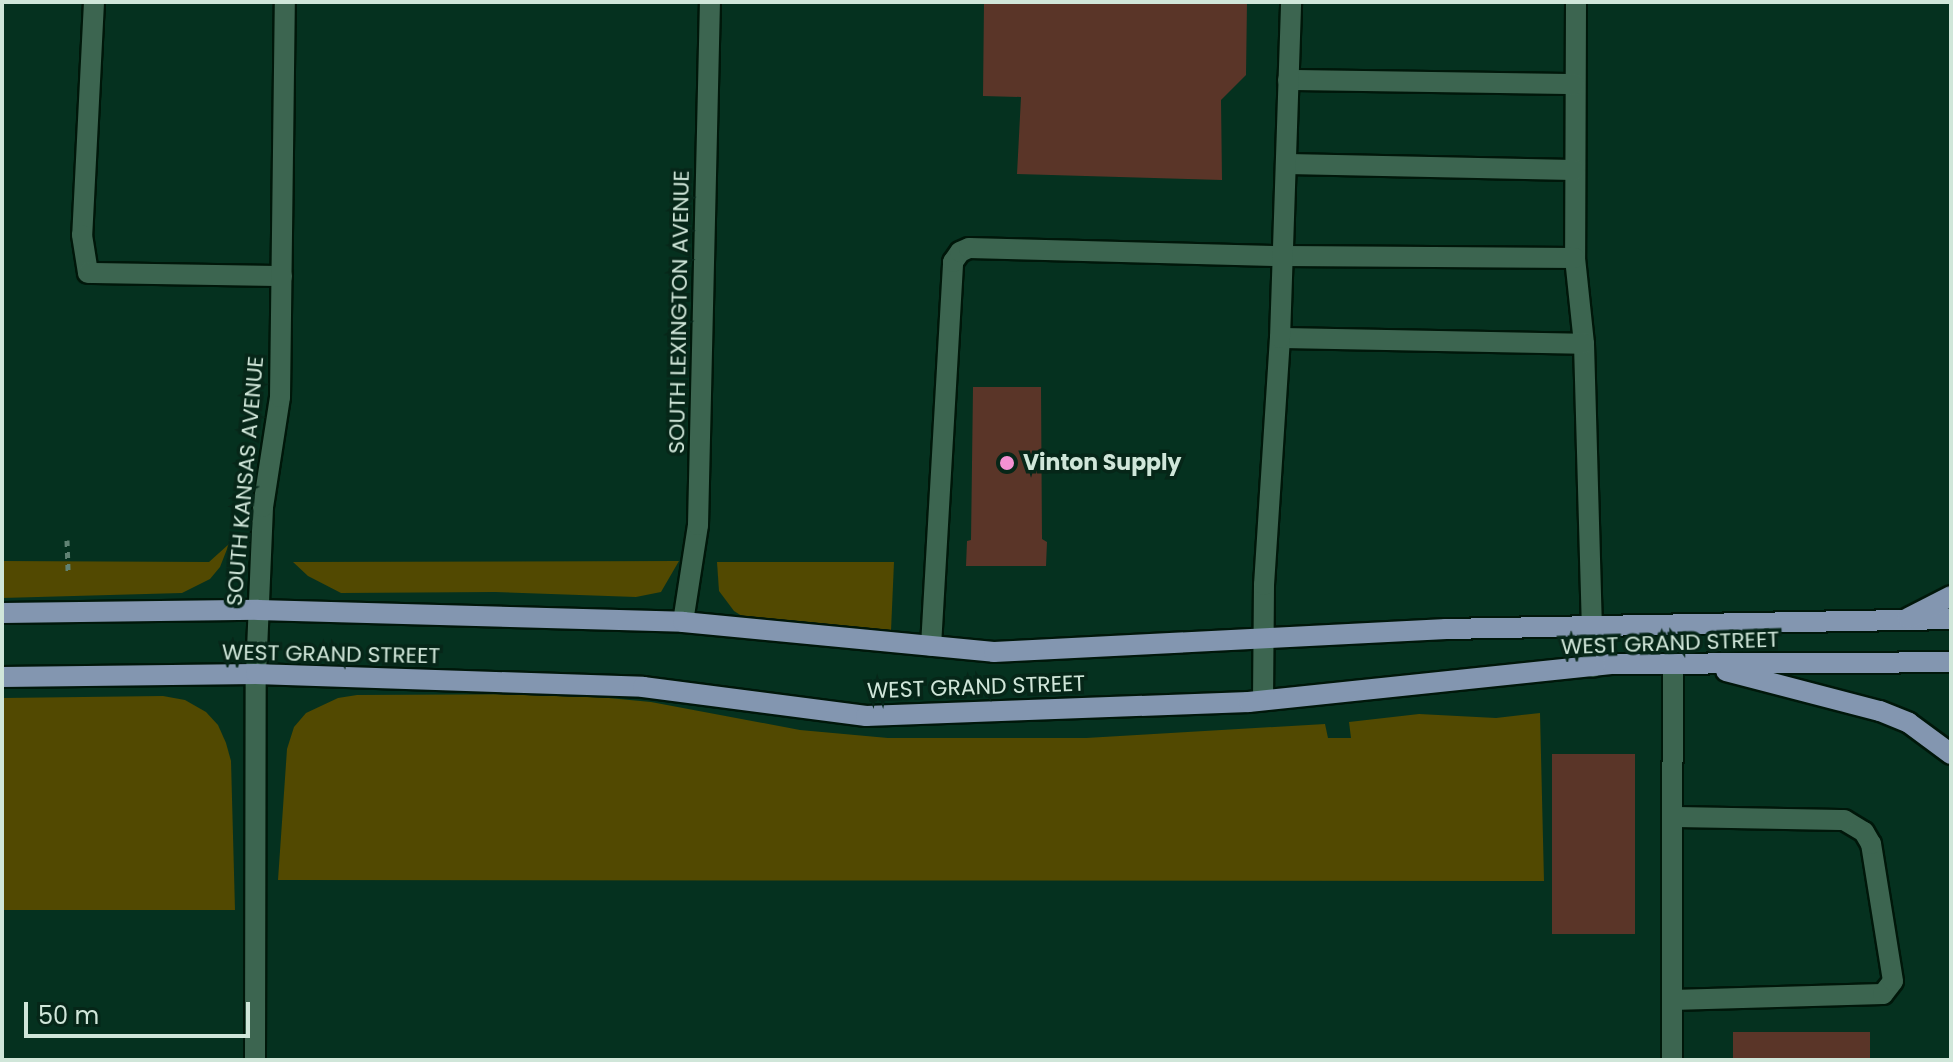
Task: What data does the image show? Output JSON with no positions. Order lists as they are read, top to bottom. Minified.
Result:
{"streets":{"main road":["WEST GRAND STREET"],"street":["SOUTH LEXINGTON AVENUE","SOUTH KANSAS AVENUE"]},"crossings":[["SOUTH LEXINGTON AVENUE","WEST GRAND STREET"],["SOUTH KANSAS AVENUE","WEST GRAND STREET"]],"places":["Vinton Supply"],"scale_bar":"50 m"}
